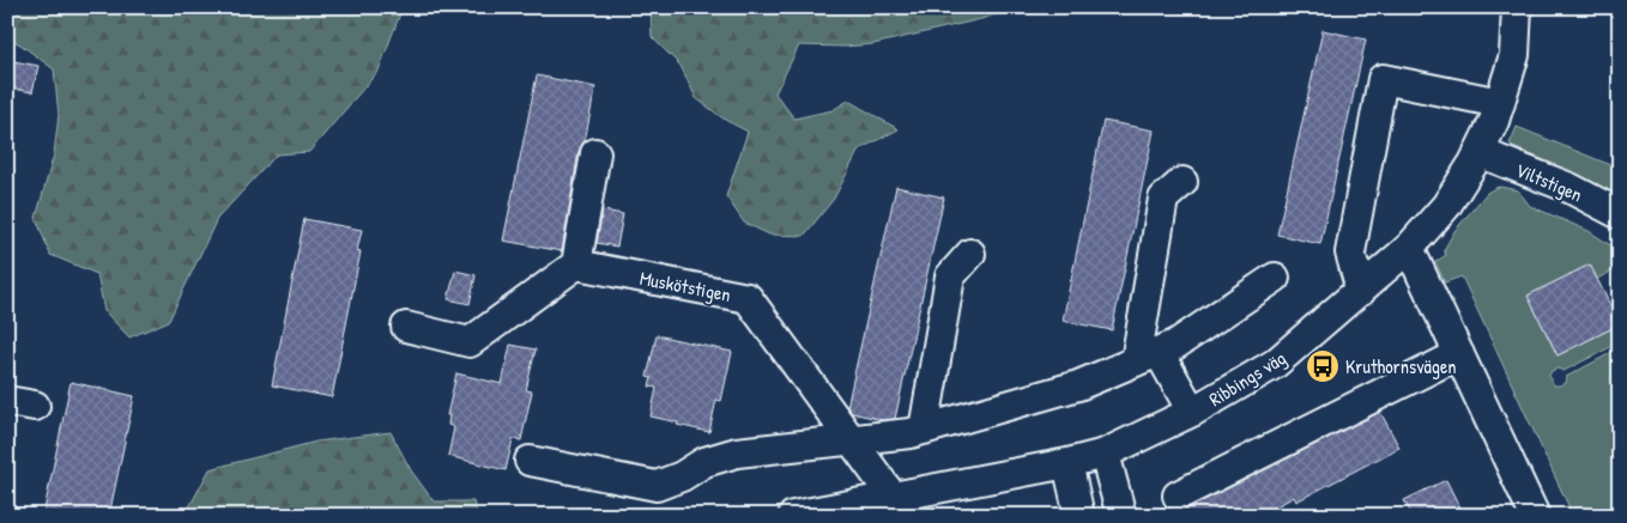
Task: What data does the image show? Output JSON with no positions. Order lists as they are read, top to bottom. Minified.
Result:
{"streets":{"street":["Viltstigen","Muskötstigen","Ribbings väg"]},"crossings":[["Viltstigen","Ribbings väg"],["Muskötstigen","Ribbings väg"]],"places":{"bus stop":["Kruthornsvägen"]}}
